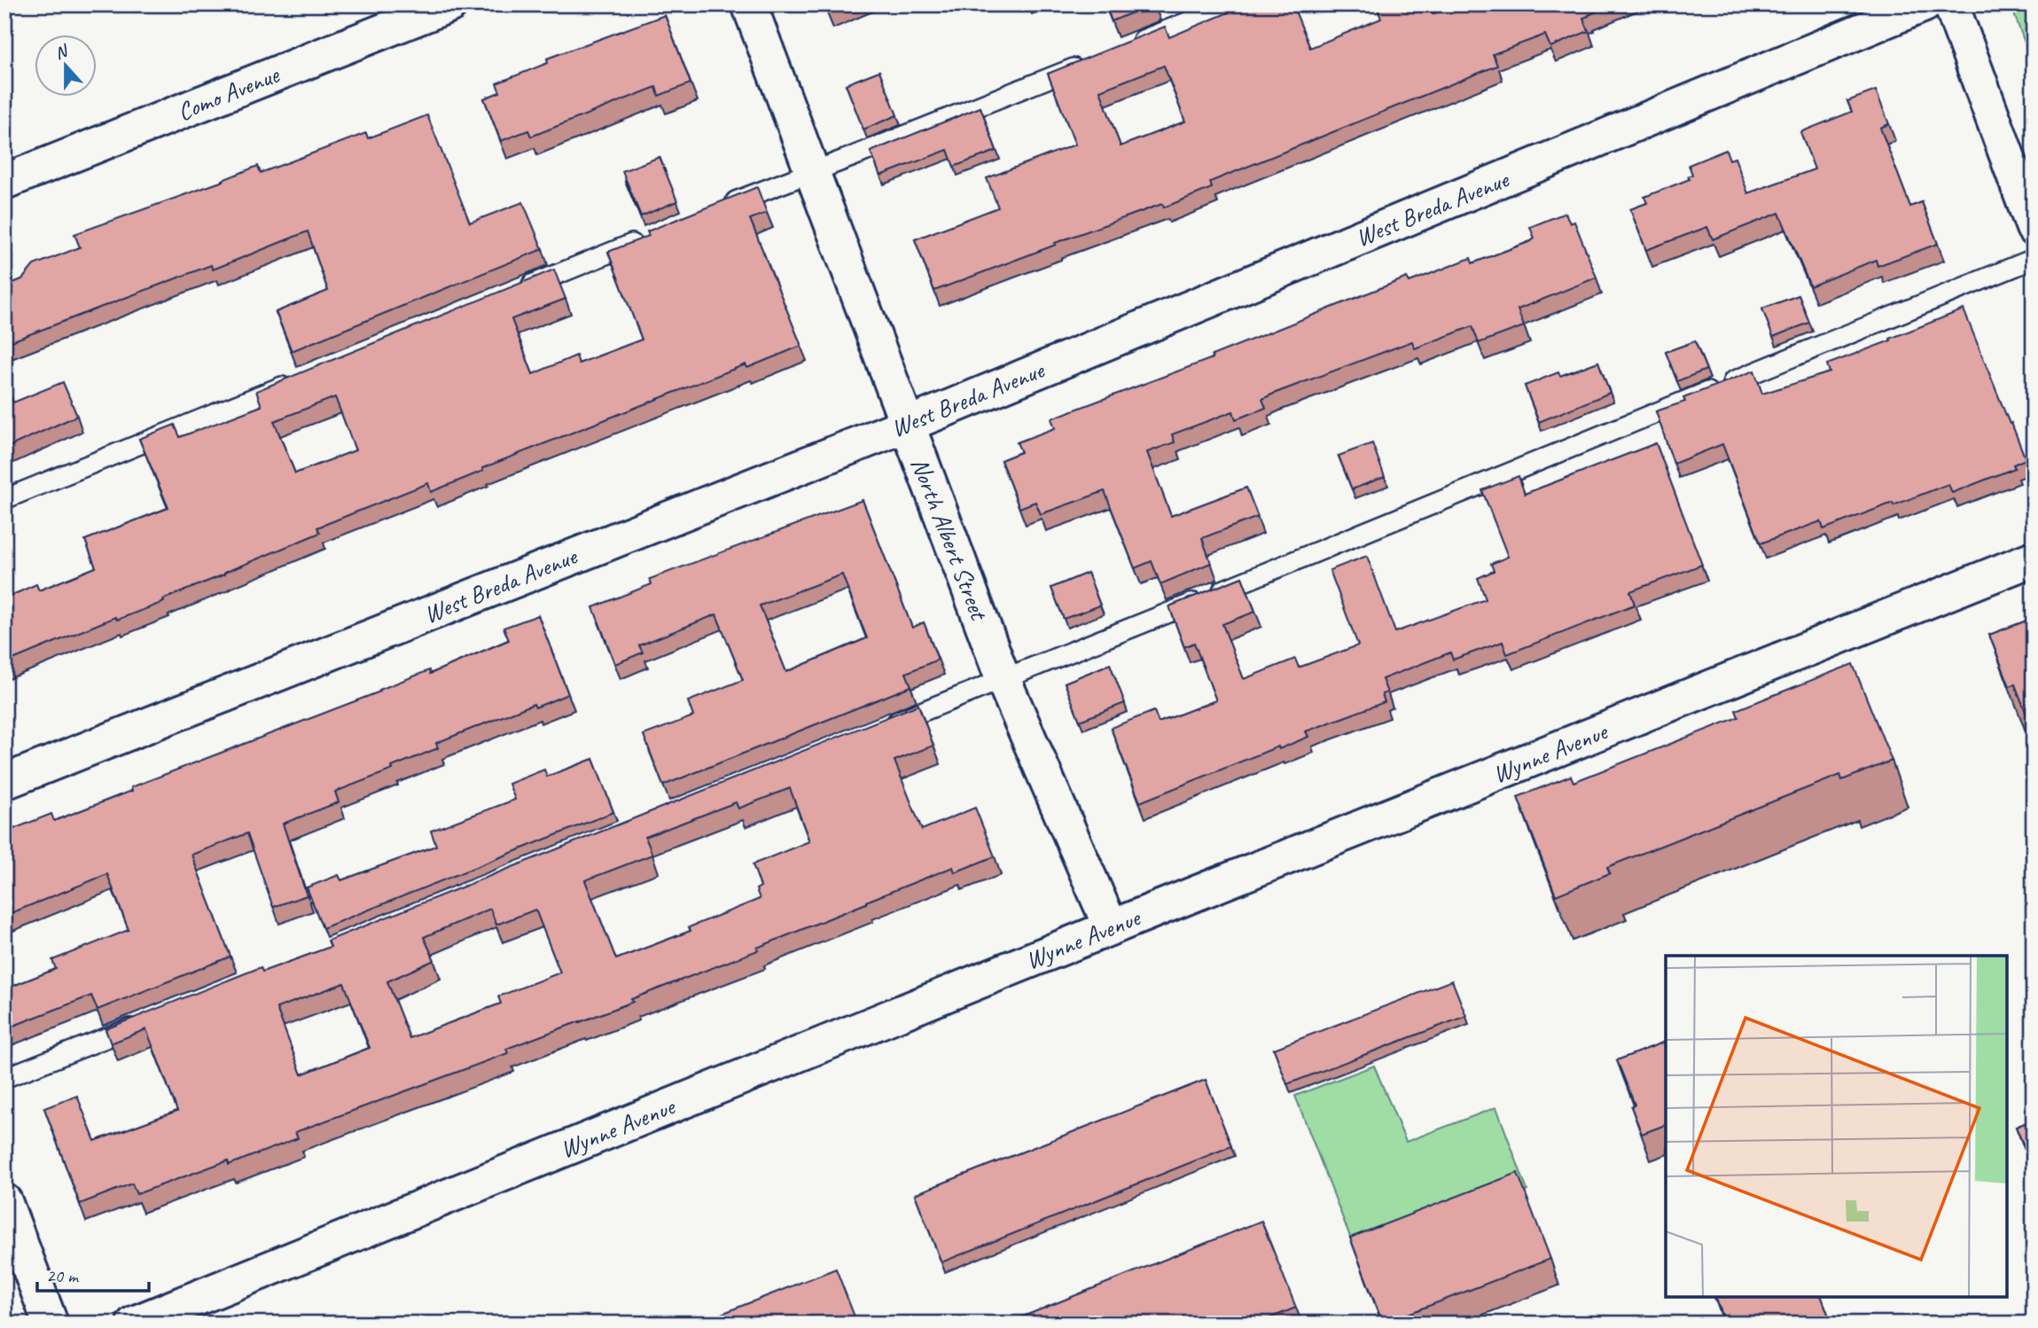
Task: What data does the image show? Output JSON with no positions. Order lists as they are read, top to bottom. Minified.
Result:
{"streets":{"street":["Como Avenue","West Breda Avenue","North Albert Street","Wynne Avenue"]},"crossings":[["West Breda Avenue","North Albert Street"],["North Albert Street","Wynne Avenue"]],"scale_bar":"20 m","north":"top"}
